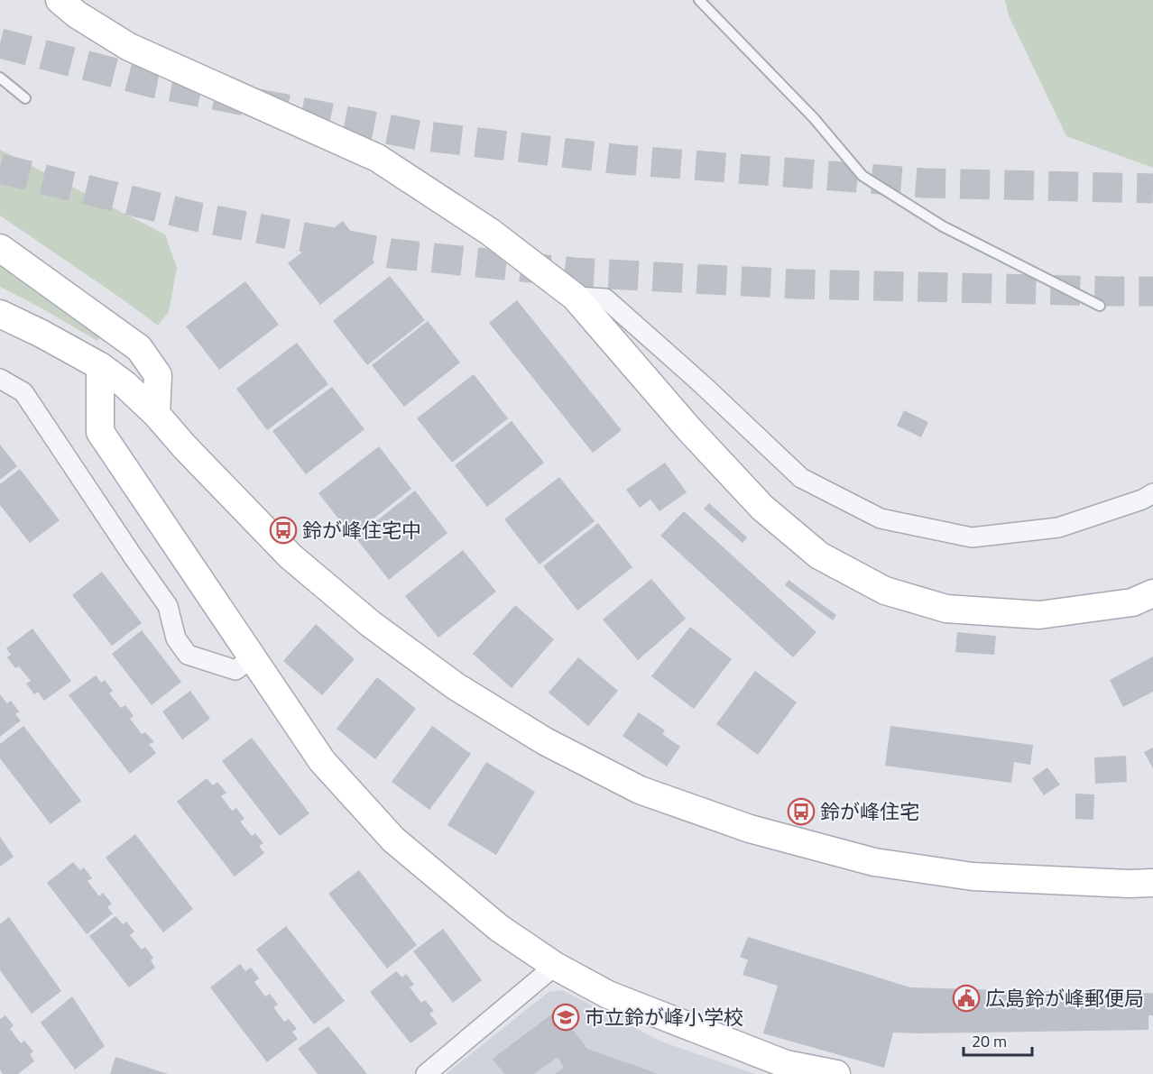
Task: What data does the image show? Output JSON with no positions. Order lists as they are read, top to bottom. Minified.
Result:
{"places":{"bus stop":["鈴が峰住宅中","鈴が峰住宅"],"public building":["広島鈴が峰郵便局"],"school or university":["市立鈴が峰小学校"]},"scale_bar":"20 m"}
